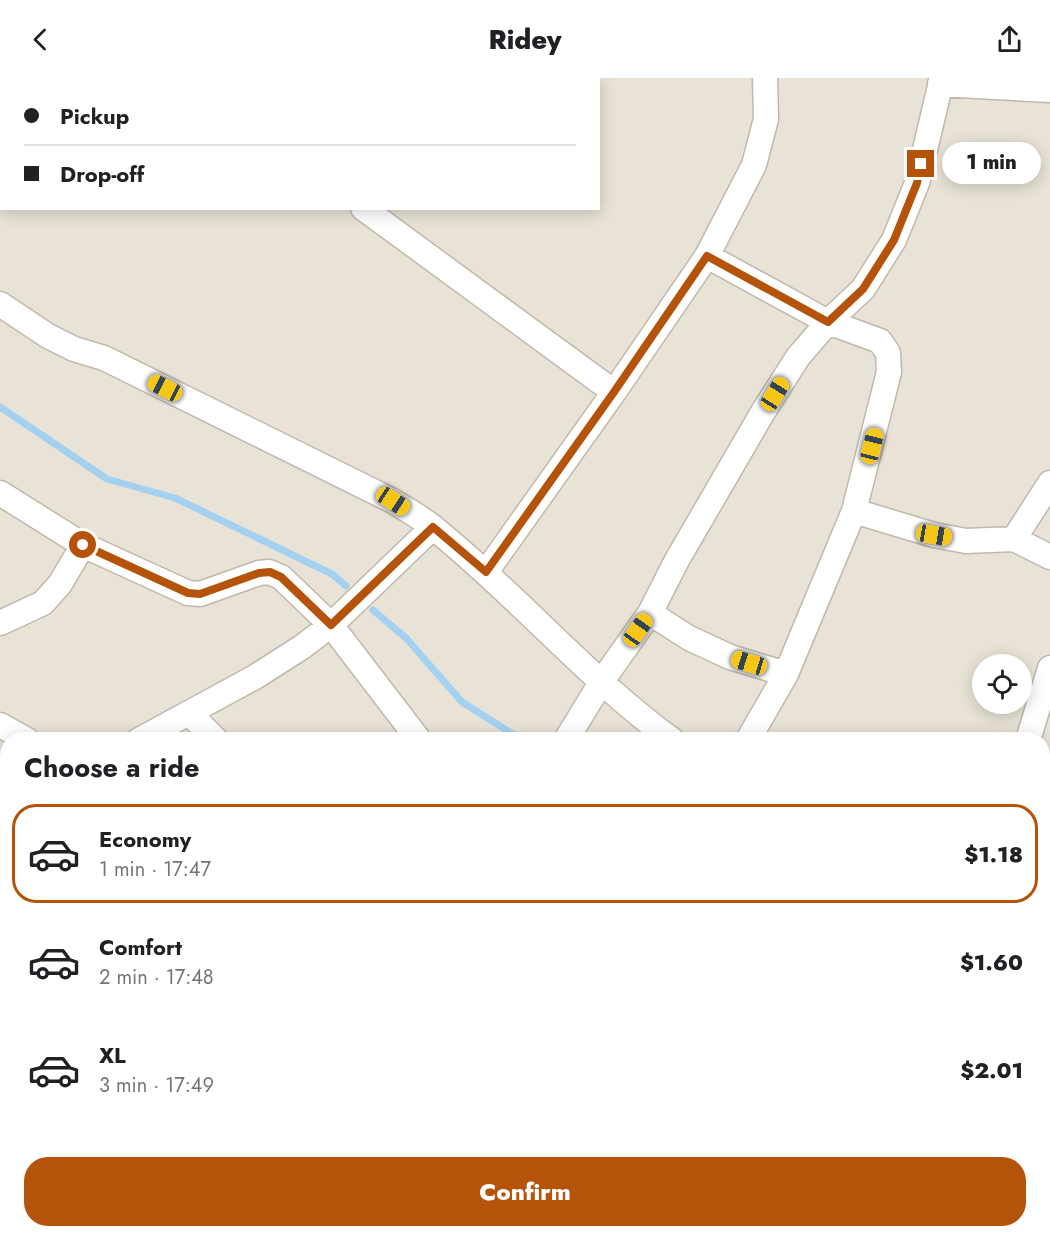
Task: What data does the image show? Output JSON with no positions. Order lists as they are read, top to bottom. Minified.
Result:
{"page":{"header":"Ridey","banner":["Pickup","Drop-off"],"bubble":"1 min","heading":"Choose a ride","list":[{"name":"Economy","note":"1 min · 17:47","value":"$1.18"},{"name":"Comfort","note":"2 min · 17:48","value":"$1.60"},{"name":"XL","note":"3 min · 17:49","value":"$2.01"}],"buttons":"Confirm"}}
